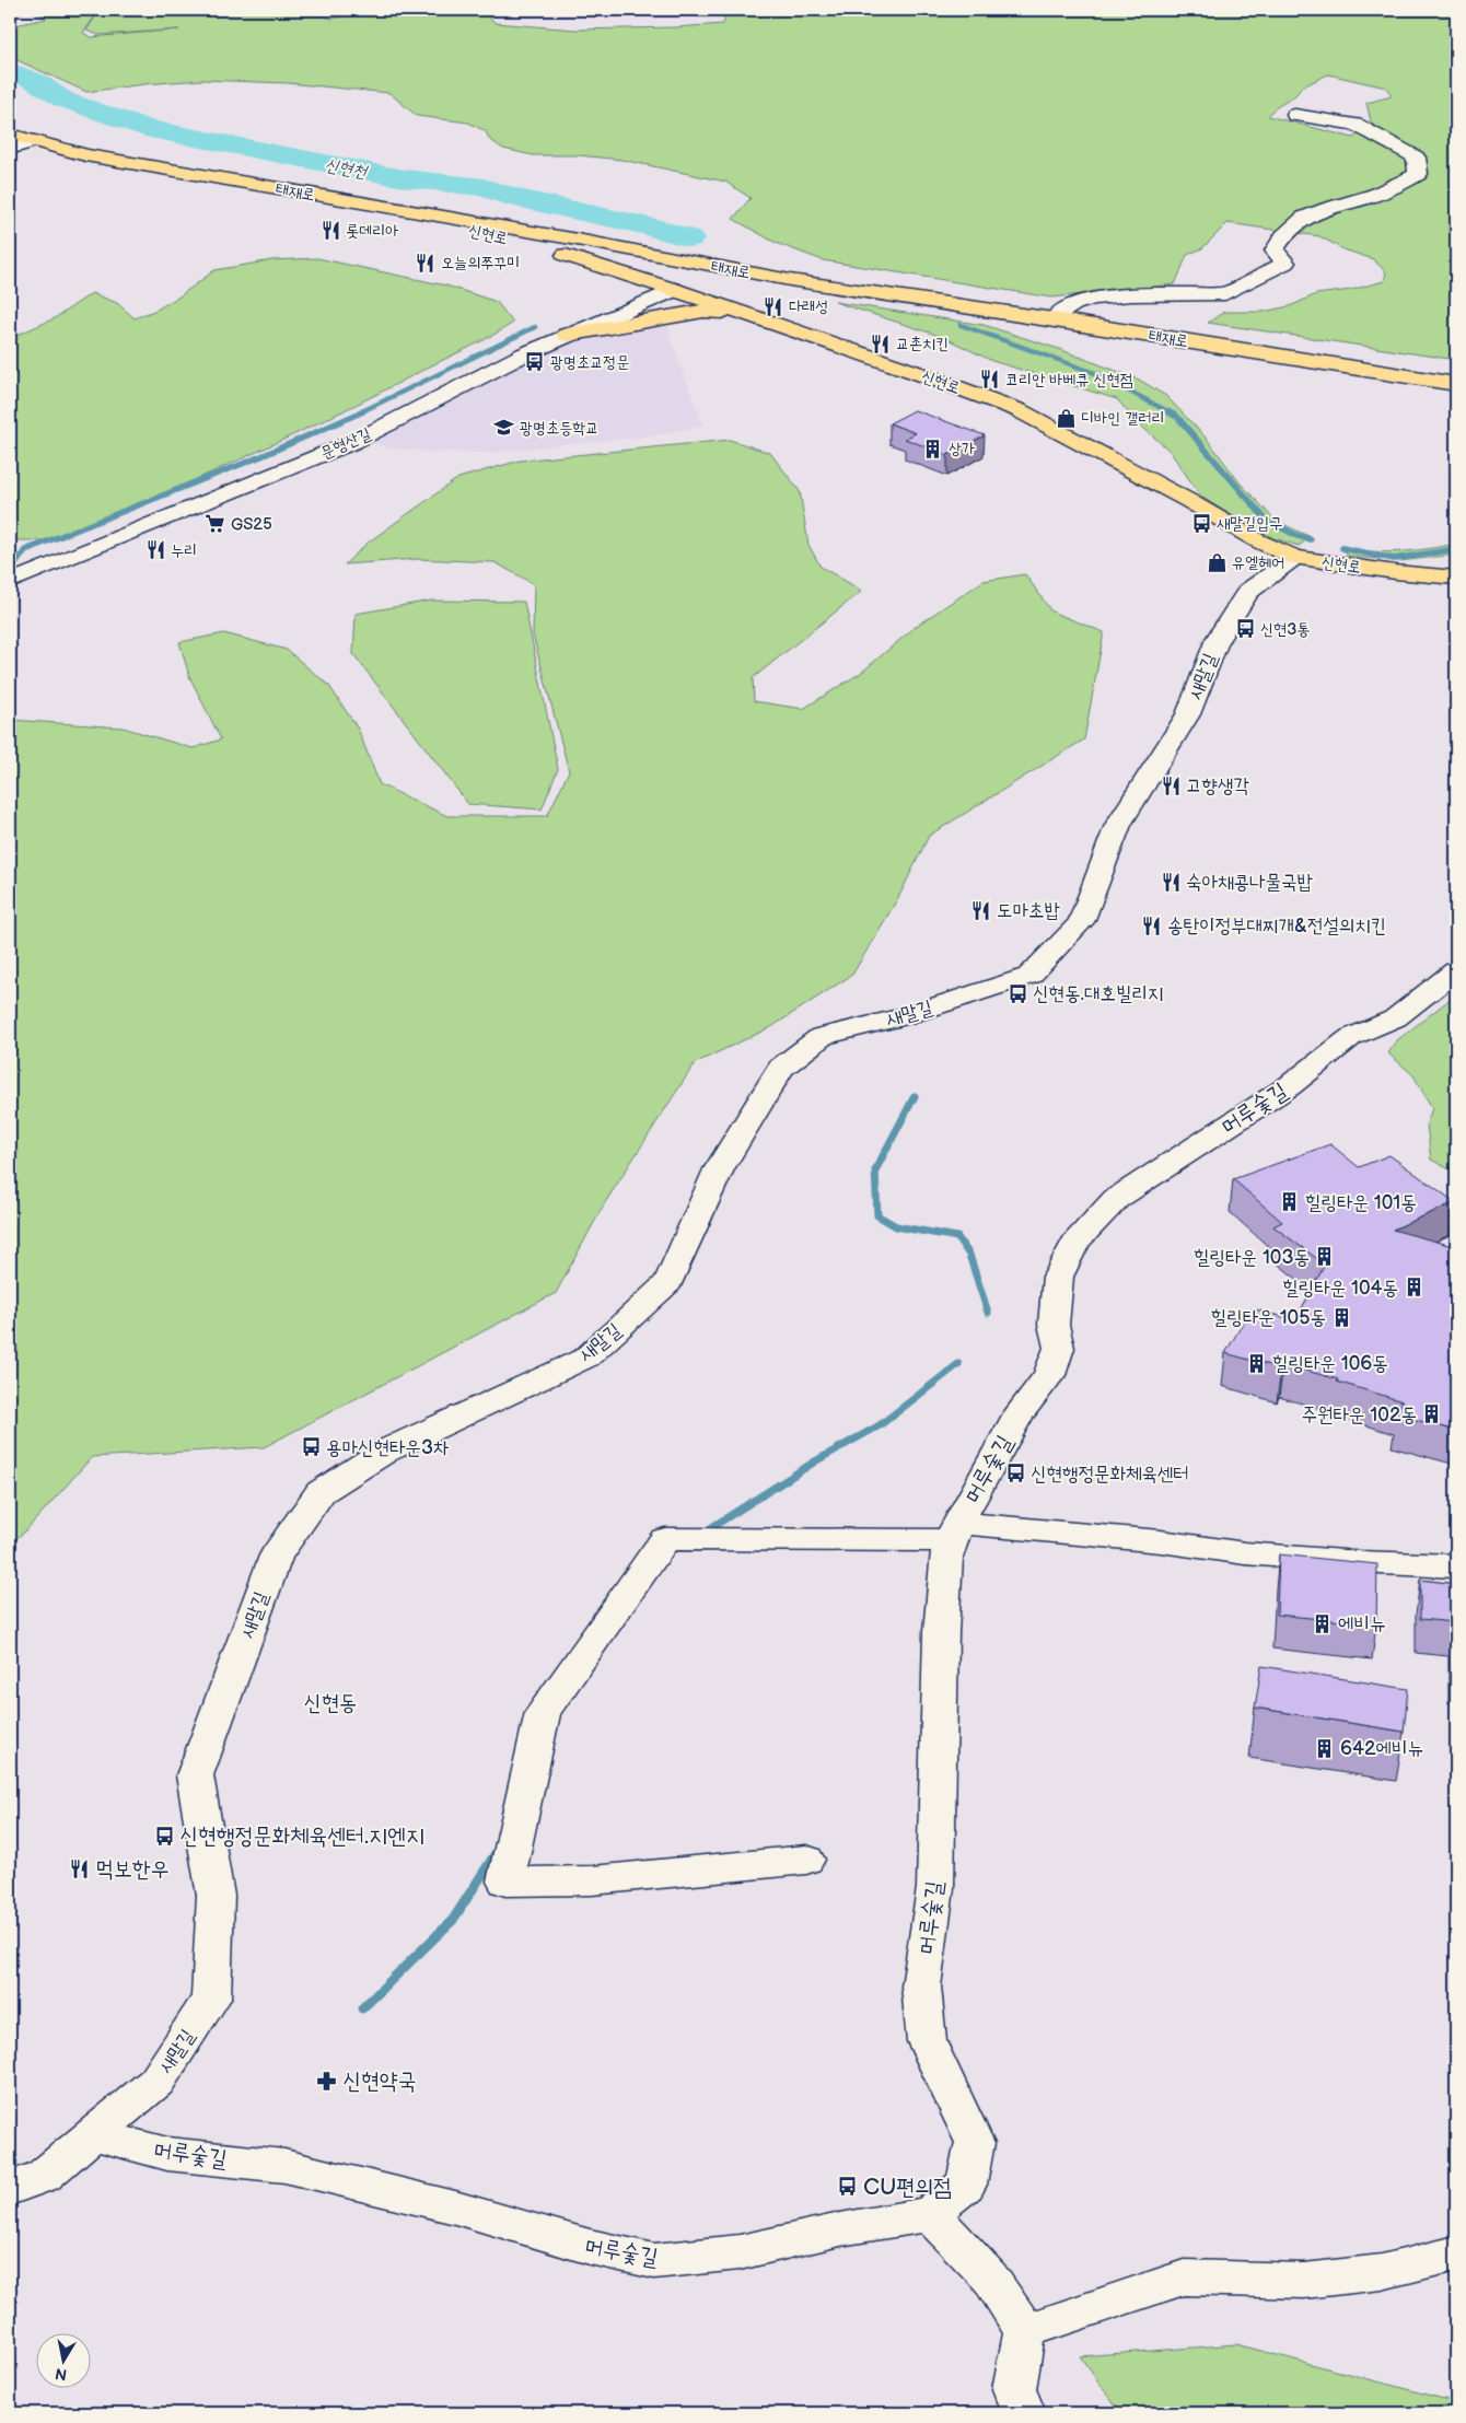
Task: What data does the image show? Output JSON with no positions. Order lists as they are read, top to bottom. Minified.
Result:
{"streets":{"main road":["태재로","신현로"],"street":["문형산길","새말길","머루숯길"]},"crossings":[["태재로","신현로"],["신현로","문형산길"],["신현로","새말길"],["새말길","머루숯길"]],"districts":["신현동"],"water":["신현천"],"places":{"restaurant":["롯데리아","오늘의쭈꾸미","다래성","교촌치킨","코리안 바베큐 신현점","누리","고향생각","숙아채콩나물국밥","도마초밥","송탄이정부대찌개&전설의치킨","먹보한우"],"bus stop":["광명초교정문","새말길입구","신현3통","신현동.대호빌리지","용마신현타운3차","신현행정문화체육센터","신현행정문화체육센터.지엔지","CU편의점"],"shop":["디바인 갤러리","유엘헤어"],"school or university":["광명초등학교"],"building":["상가","힐링타운 101동","힐링타운 103동","힐링타운 104동","힐링타운 105동","힐링타운 106동","주원타운 102동","에비뉴","642에비뉴"],"supermarket":["GS25"],"pharmacy":["신현약국"]},"north":"bottom"}
